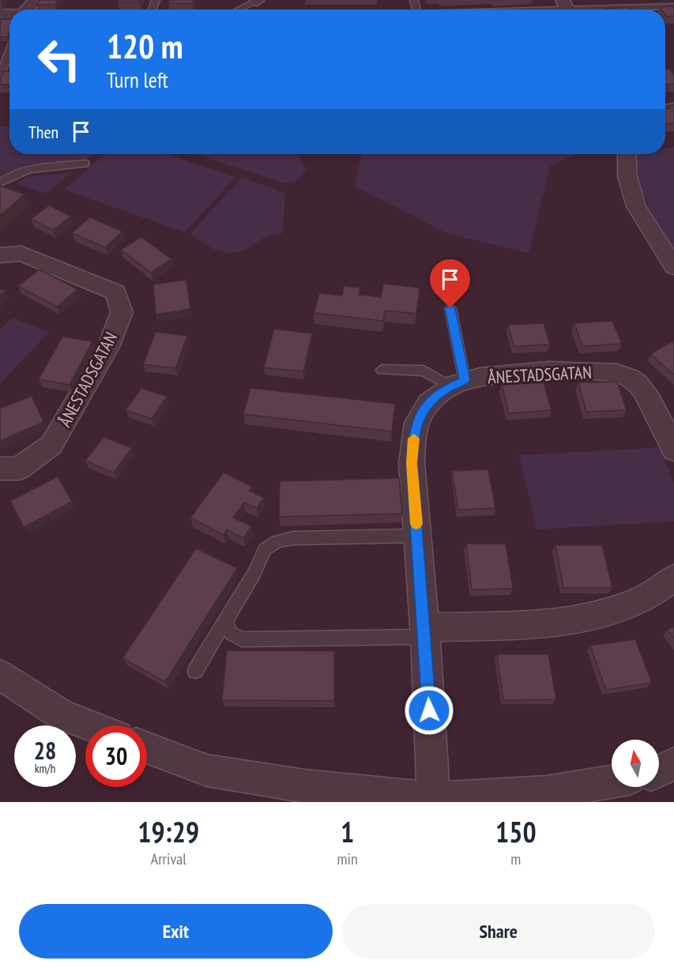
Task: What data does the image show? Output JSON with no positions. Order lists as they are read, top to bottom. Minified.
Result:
{"streets":{"street":["ÅNESTADSGATAN"]},"north":"top","page":{"turn":["120 m","Turn left"],"then":"Then","speed":"28 km/h","limit":"30","eta":["19:29","Arrival","1","min","150","m"],"buttons":["Exit","Share"]}}
